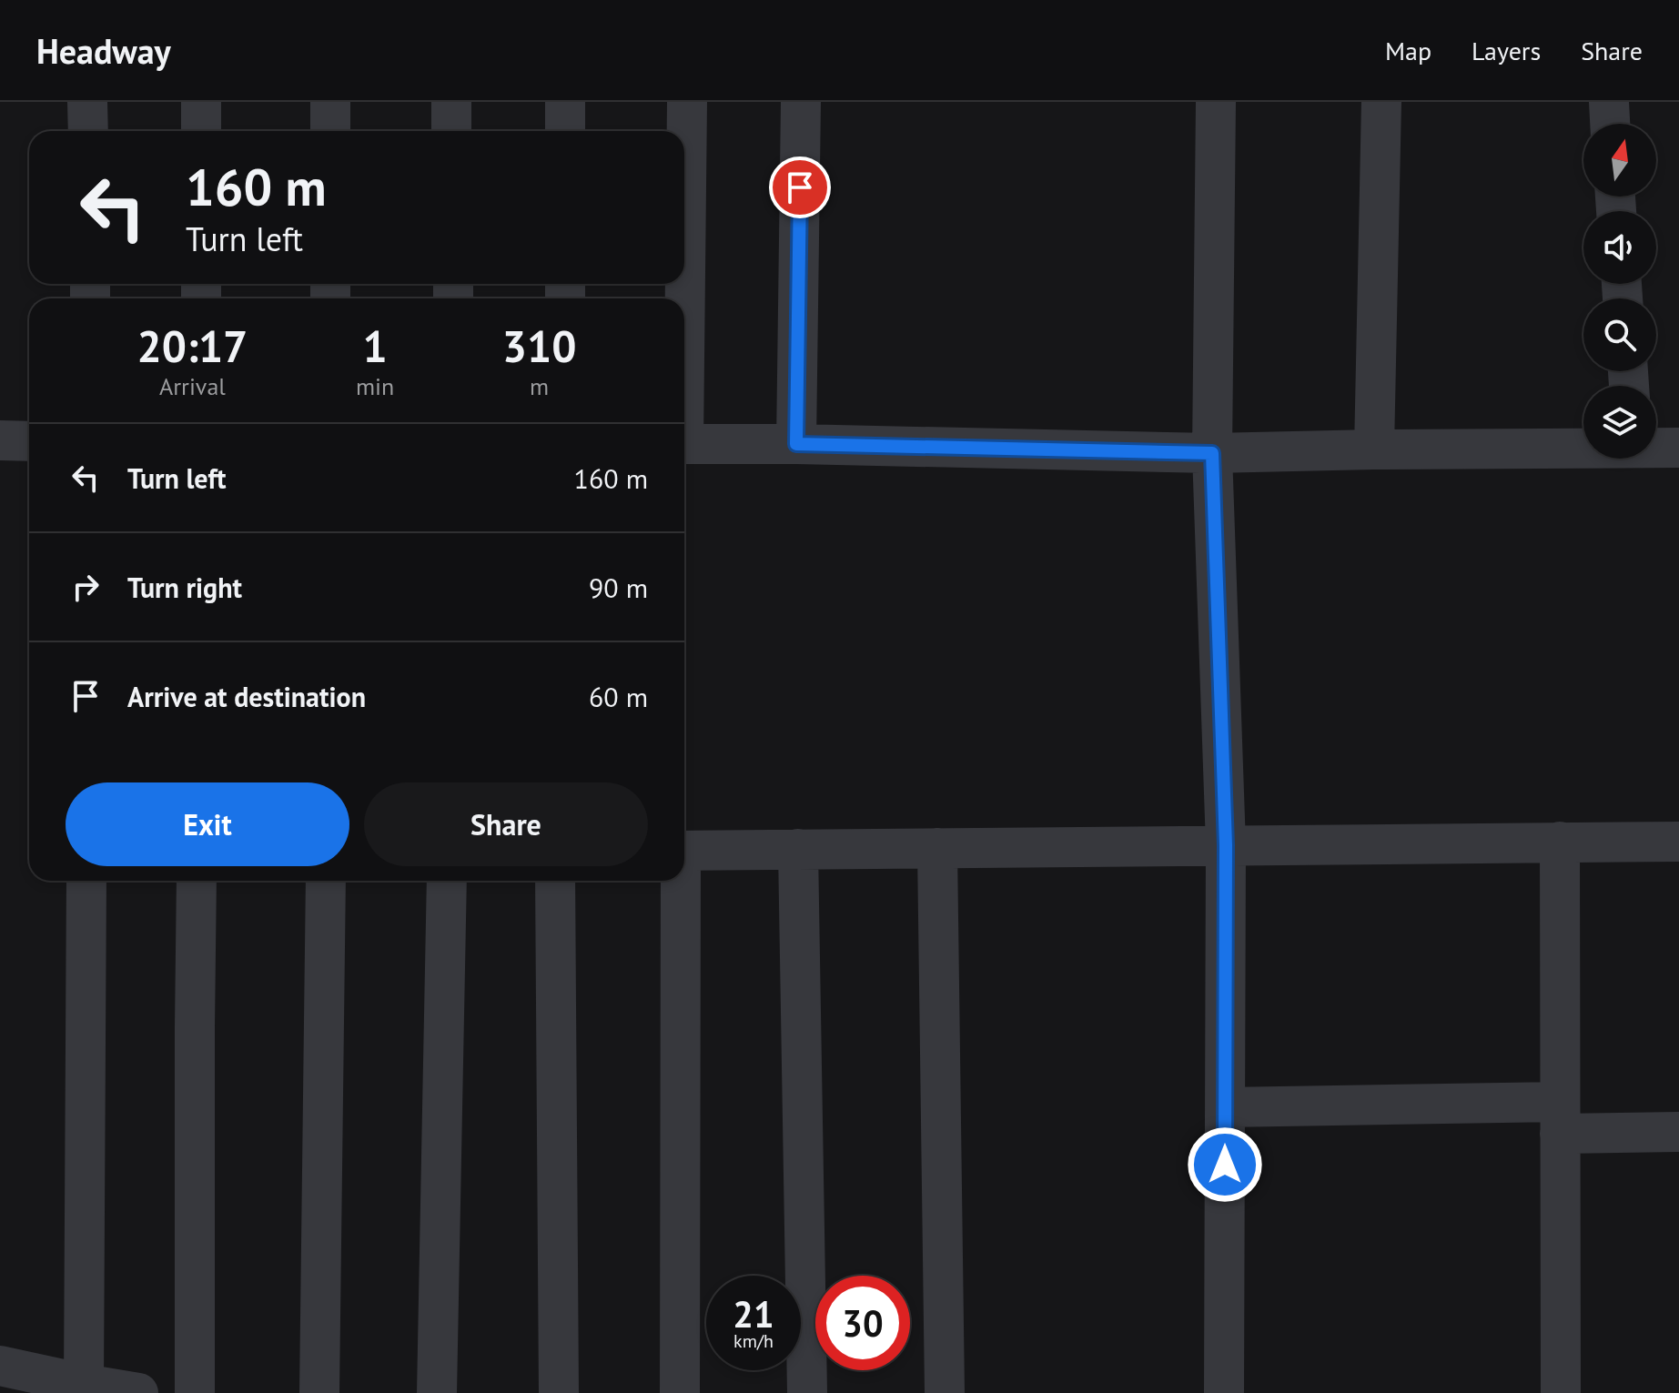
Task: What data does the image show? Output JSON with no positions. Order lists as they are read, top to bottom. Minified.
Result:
{"north":"top","page":{"header":"Headway","nav":["Map","Layers","Share"],"turn":["160 m","Turn left"],"eta":["20:17","Arrival","1","min","310","m"],"list":[{"name":"Turn left","value":"160 m"},{"name":"Turn right","value":"90 m"},{"name":"Arrive at destination","value":"60 m"}],"buttons":["Exit","Share"],"speed":"21 km/h","limit":"30"}}
